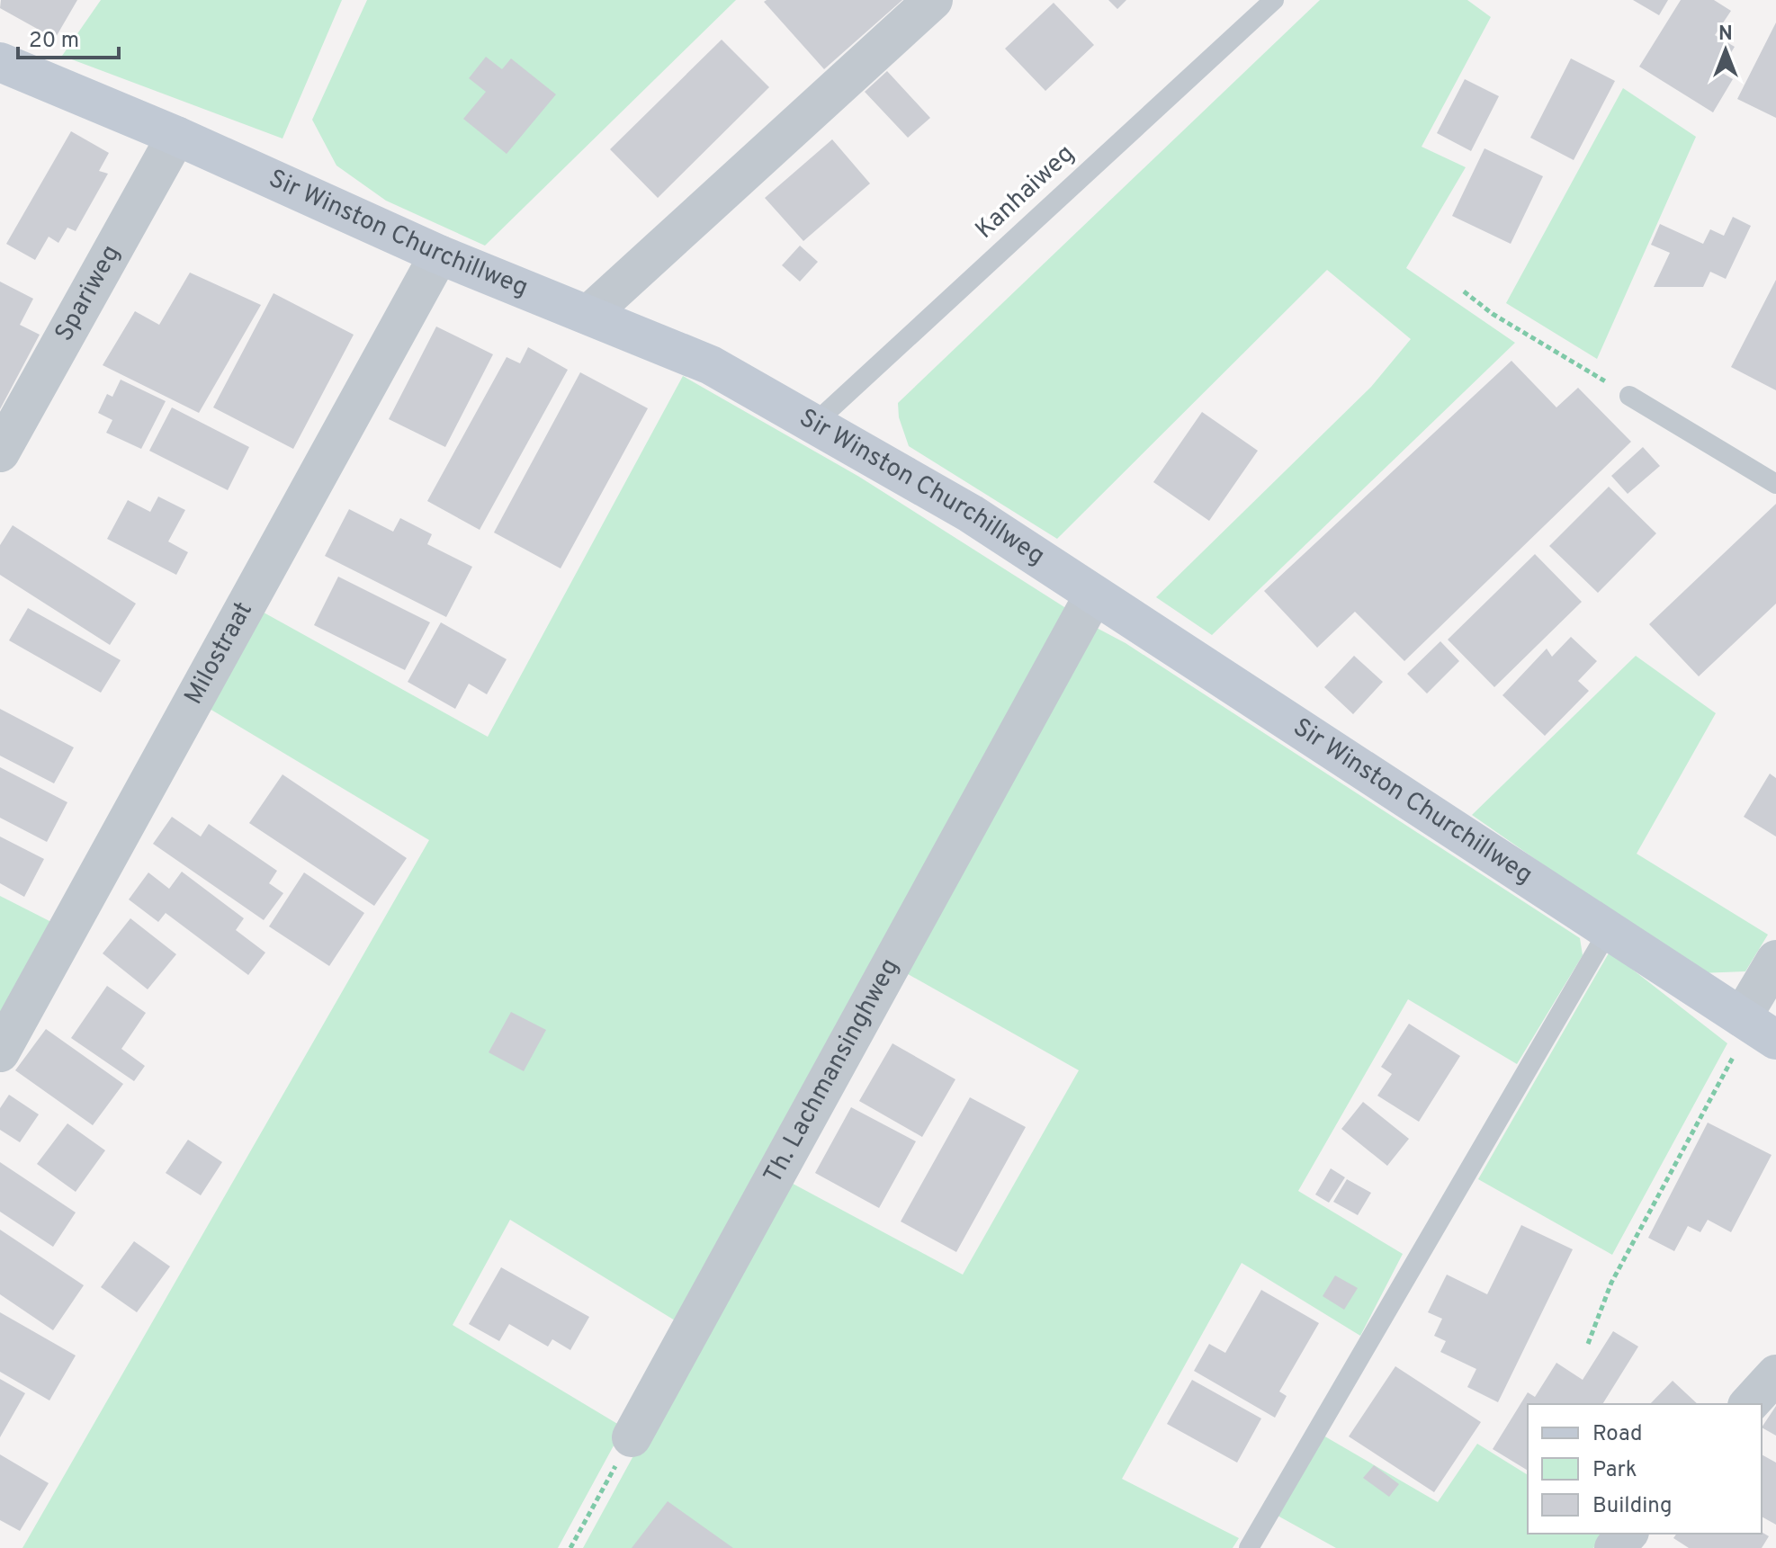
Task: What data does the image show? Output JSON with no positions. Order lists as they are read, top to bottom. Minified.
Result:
{"streets":{"street":["Sir Winston Churchillweg","Spariweg","Milostraat","Th. Lachmansinghweg"],"lane":["Kanhaiweg"]},"crossings":[["Kanhaiweg","Sir Winston Churchillweg"],["Sir Winston Churchillweg","Spariweg"],["Sir Winston Churchillweg","Milostraat"],["Sir Winston Churchillweg","Th. Lachmansinghweg"]],"legend":["Road","Park","Building"],"scale_bar":"20 m","north":"top"}
